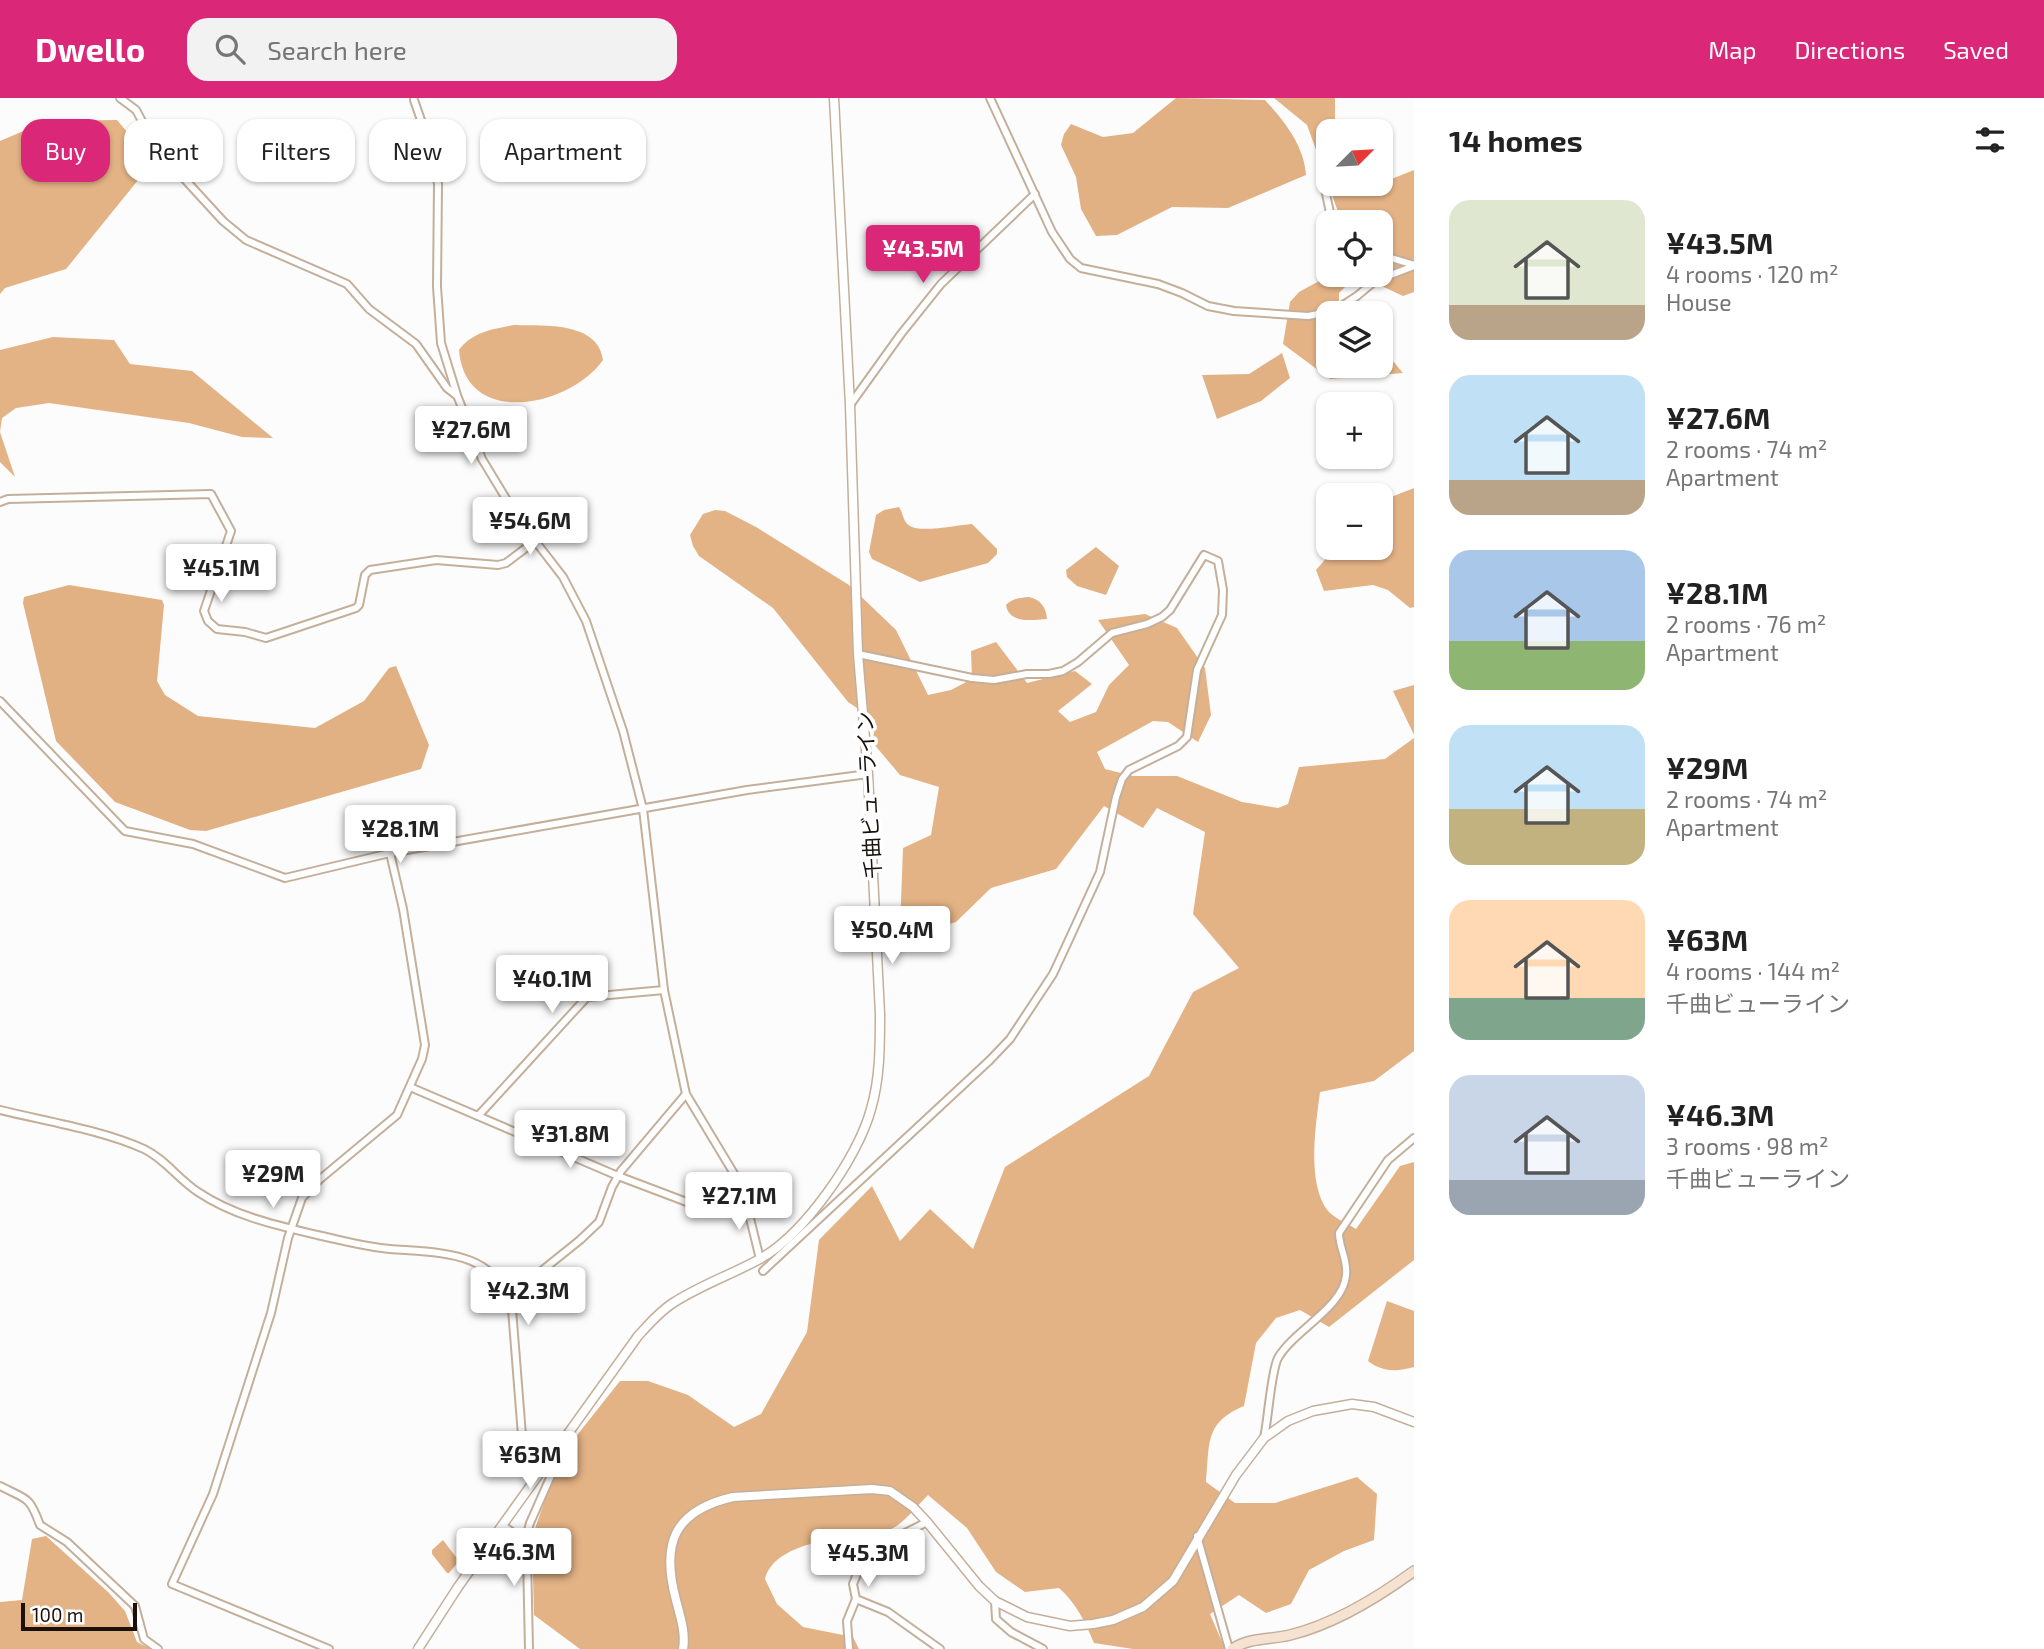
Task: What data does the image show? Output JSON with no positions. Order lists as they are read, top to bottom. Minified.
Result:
{"streets":{"street":["千曲ビューライン"]},"scale_bar":"100 m","north":"top right","page":{"header":"Dwello","search":"Search here","nav":["Map","Directions","Saved"],"heading":"14 homes","map_buttons":["+","−"],"chip":["Buy","Rent","Filters","New","Apartment"],"list":[{"name":"¥43.5M","note":"4 rooms · 120 m² · House"},{"name":"¥27.6M","note":"2 rooms · 74 m² · Apartment"},{"name":"¥28.1M","note":"2 rooms · 76 m² · Apartment"},{"name":"¥29M","note":"2 rooms · 74 m² · Apartment"},{"name":"¥63M","note":"4 rooms · 144 m² · 千曲ビューライン"},{"name":"¥46.3M","note":"3 rooms · 98 m² · 千曲ビューライン"}],"price":["¥43.5M","¥27.6M","¥54.6M","¥45.1M","¥28.1M","¥50.4M","¥40.1M","¥31.8M","¥29M","¥27.1M","¥42.3M","¥63M","¥46.3M","¥45.3M"],"scale":"100 m"}}
